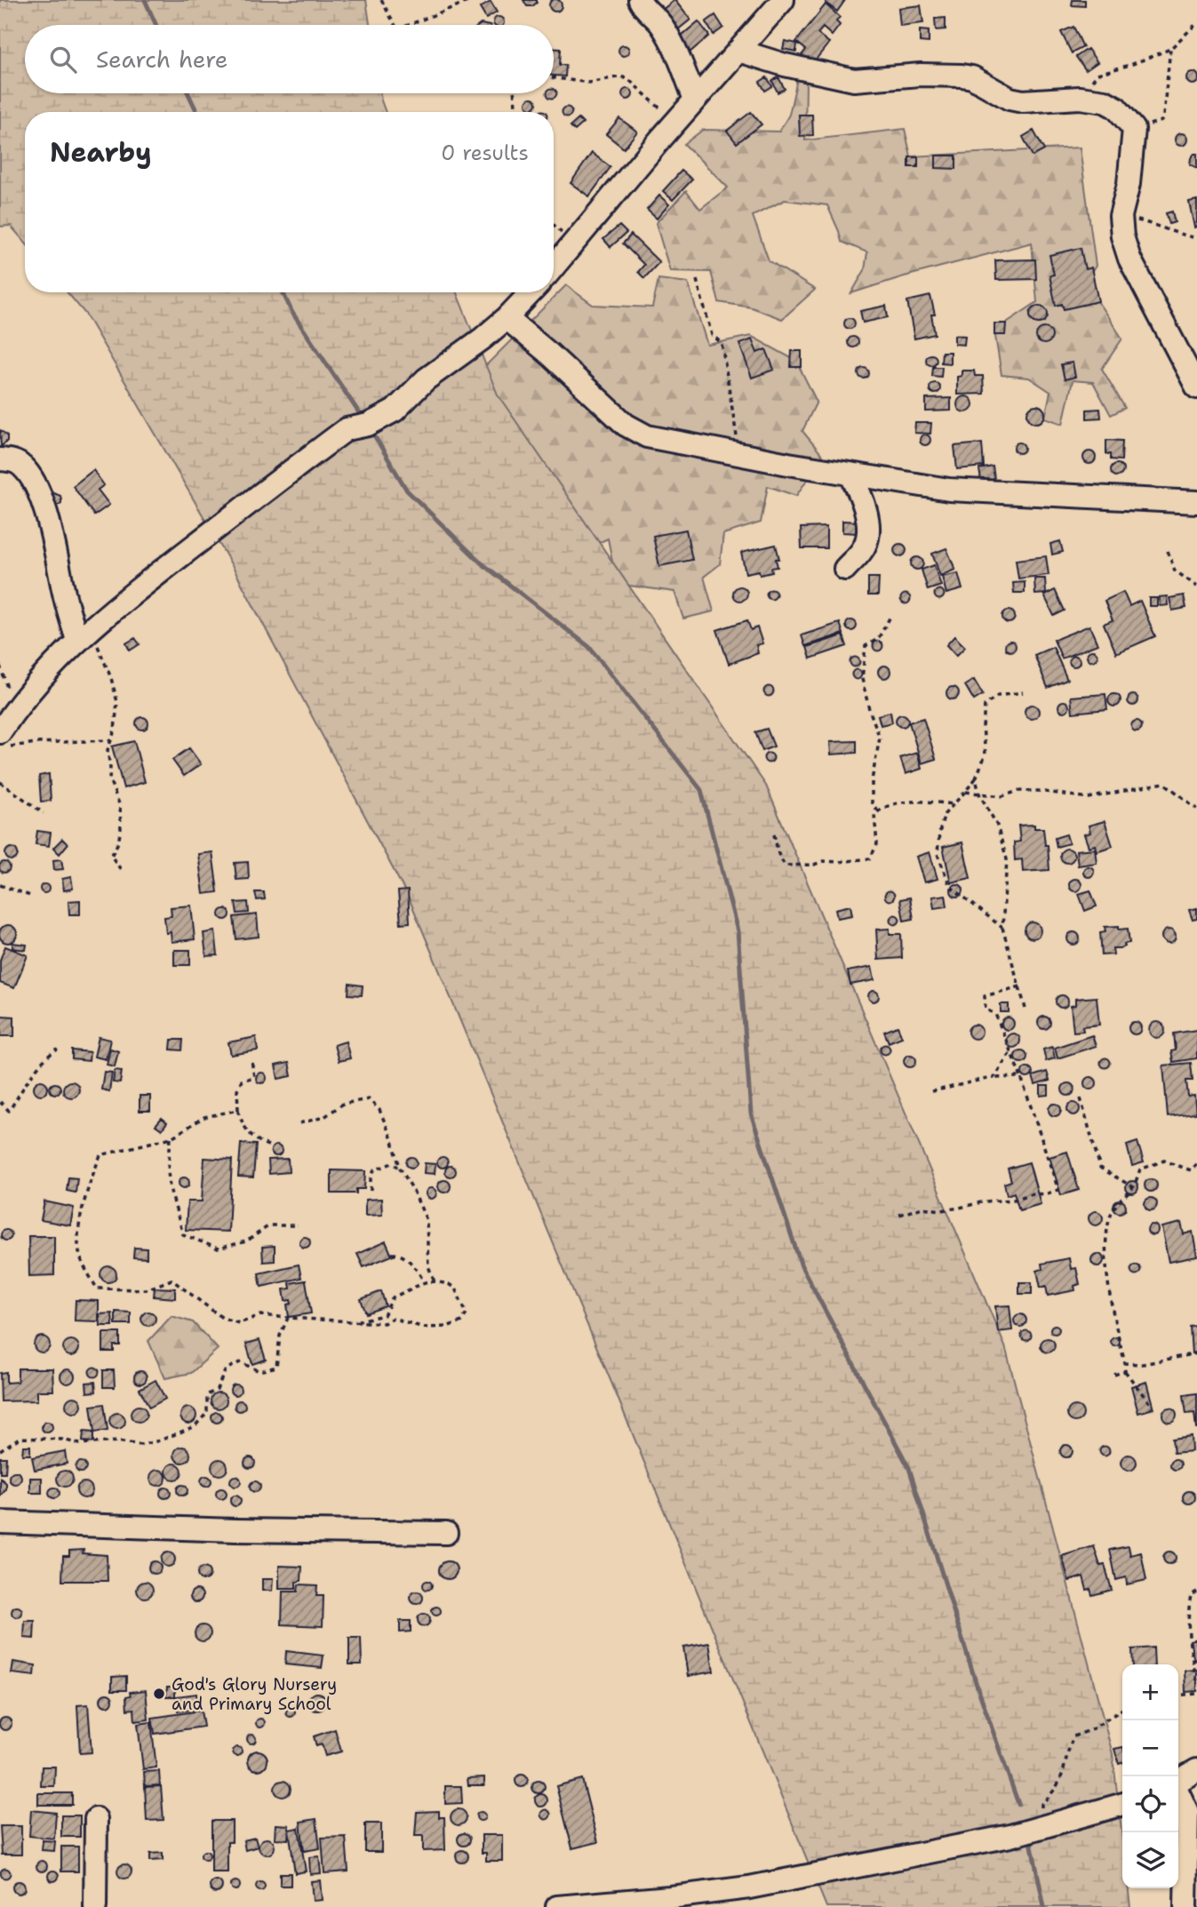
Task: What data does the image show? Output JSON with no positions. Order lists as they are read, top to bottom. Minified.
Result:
{"places":["God's Glory Nursery and Primary School"],"page":{"search":"Search here","heading":["Nearby","0 results"],"map_buttons":["+","−"]}}
